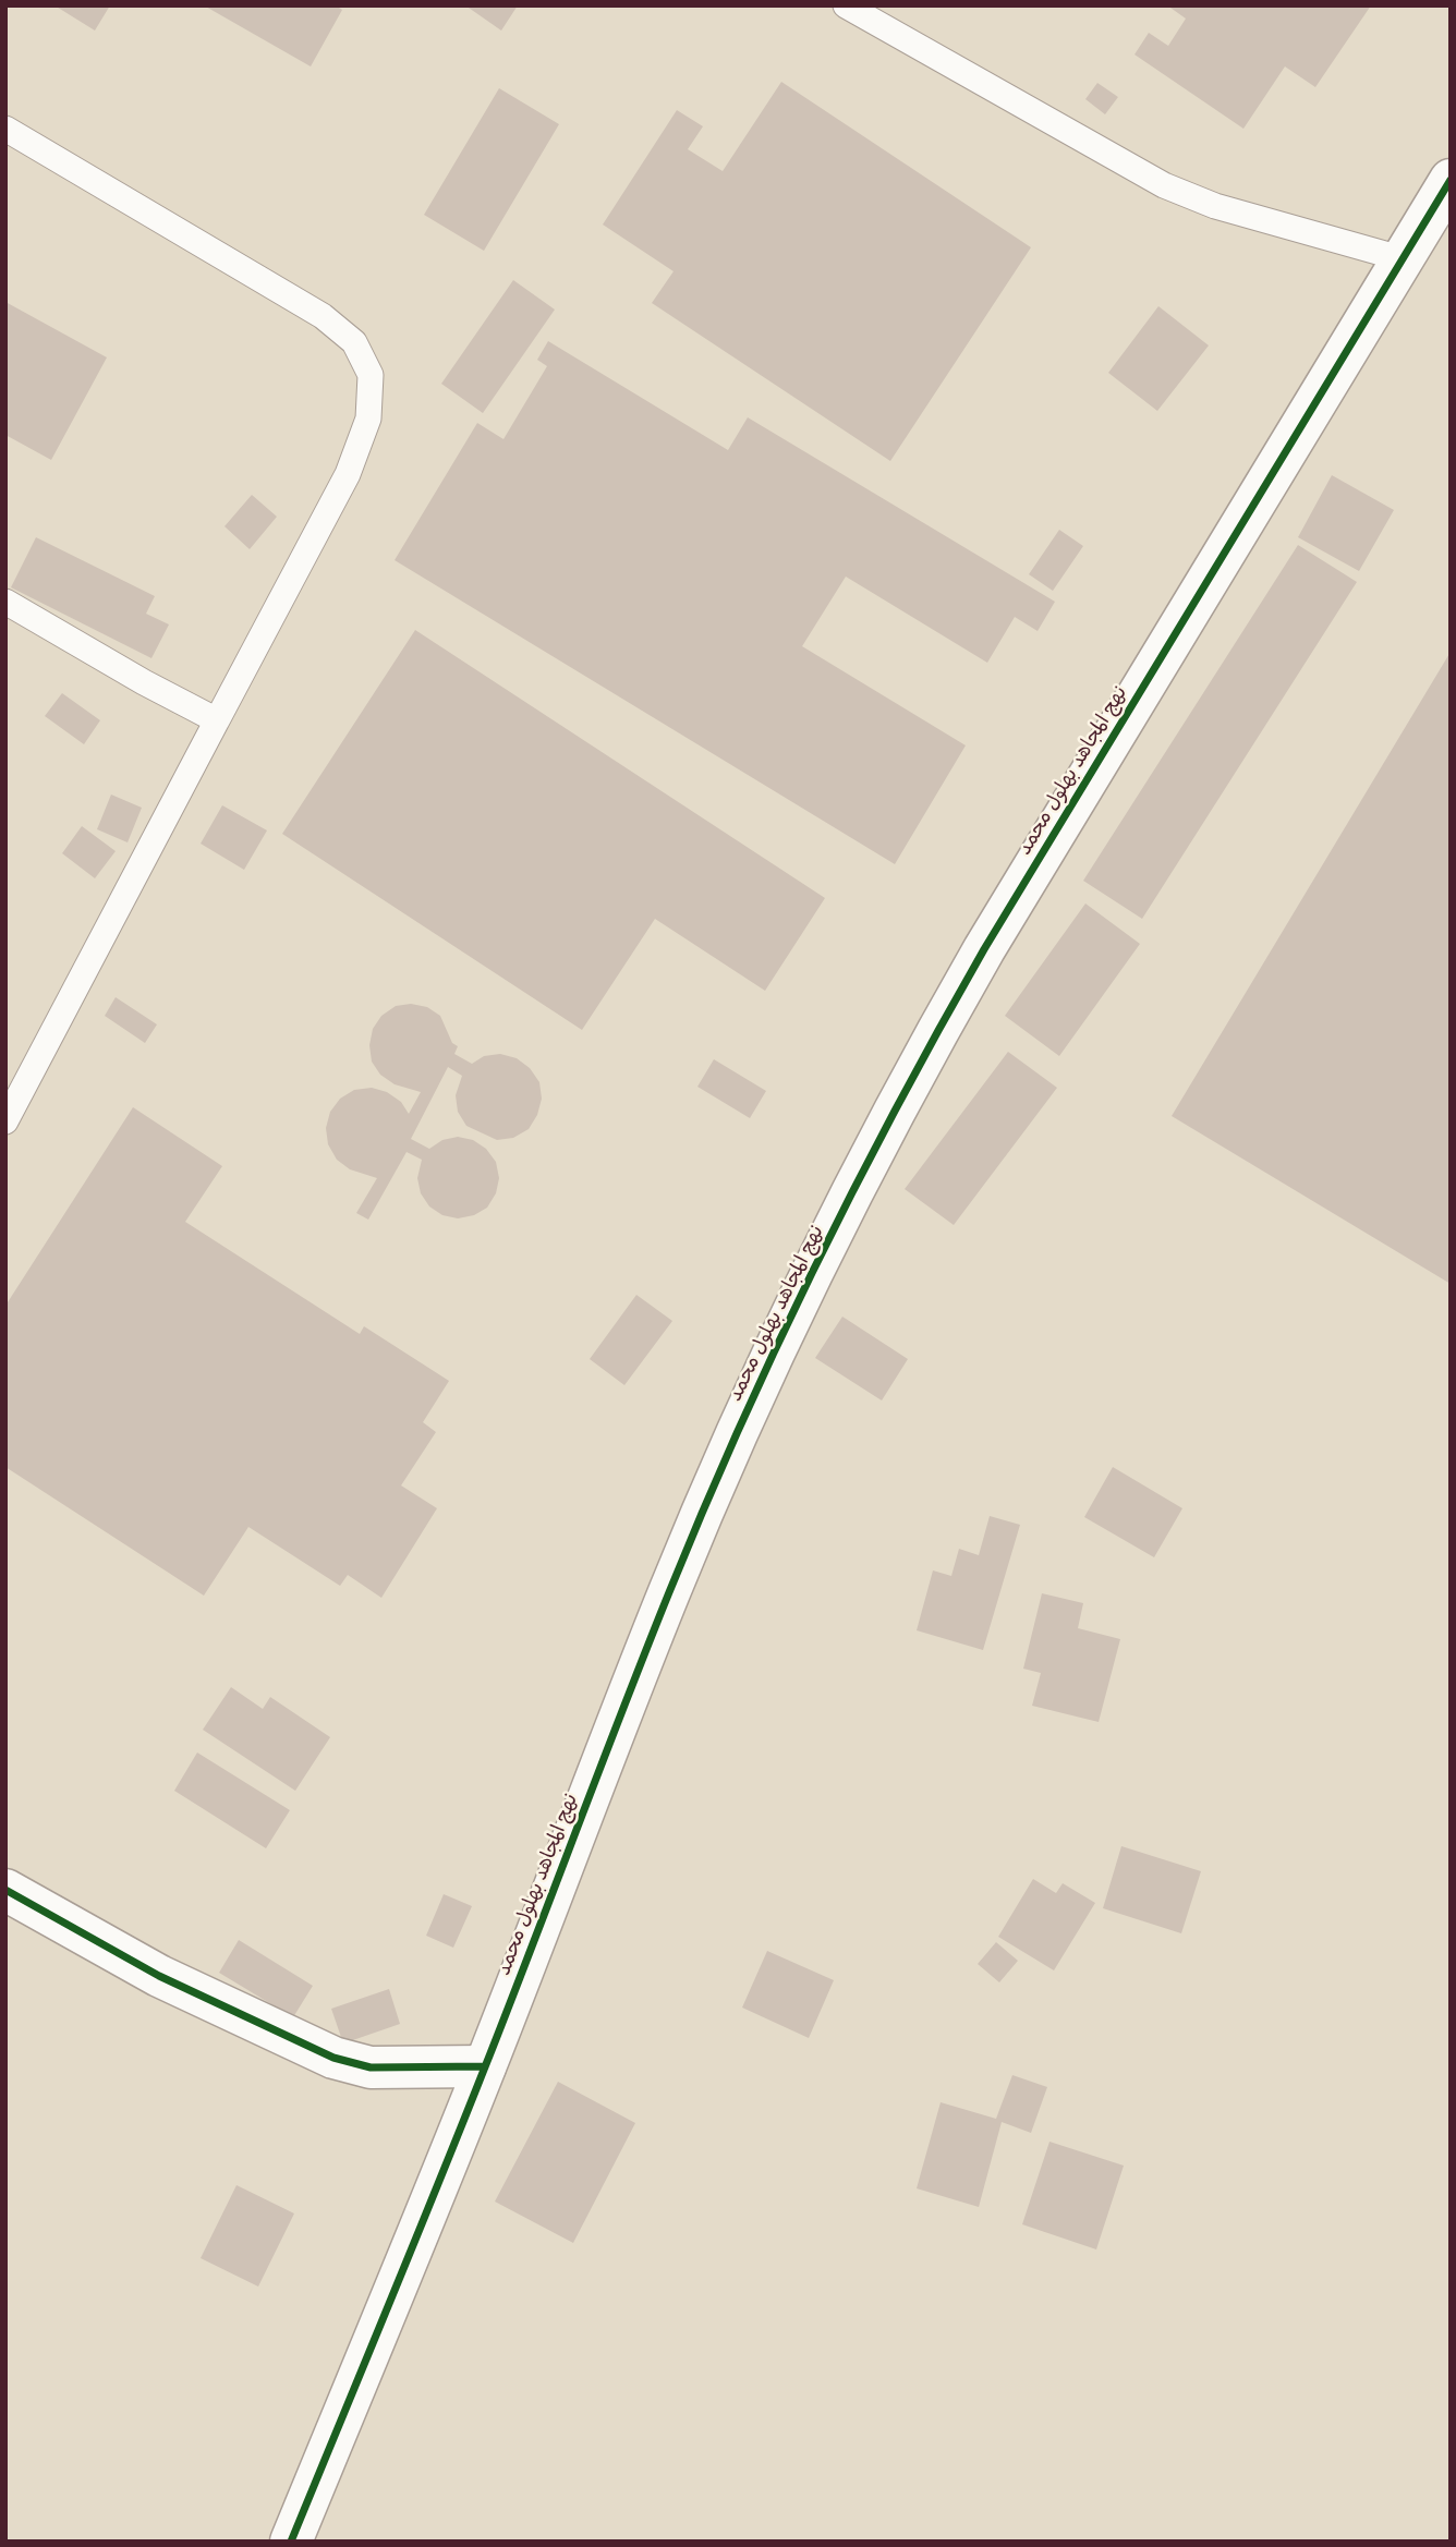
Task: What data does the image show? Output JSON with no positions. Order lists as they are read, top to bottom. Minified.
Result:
{"streets":{"street":["نهج المجاهد بهلول محمد"]}}
